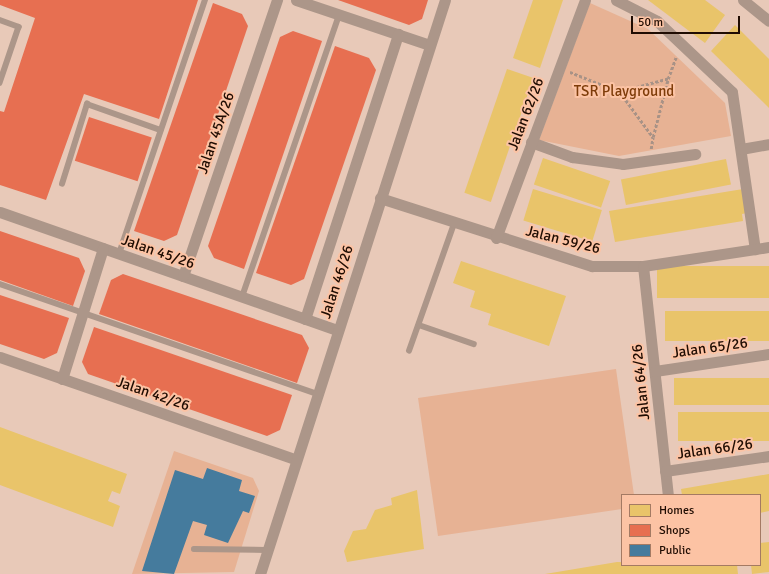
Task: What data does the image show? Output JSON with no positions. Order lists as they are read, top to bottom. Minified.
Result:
{"streets":{"street":["Jalan 62/26","Jalan 45A/26","Jalan 59/26","Jalan 45/26","Jalan 46/26","Jalan 65/26","Jalan 64/26","Jalan 42/26","Jalan 66/26"]},"crossings":[["Jalan 62/26","Jalan 59/26"],["Jalan 45A/26","Jalan 45/26"],["Jalan 59/26","Jalan 46/26"],["Jalan 59/26","Jalan 64/26"],["Jalan 45/26","Jalan 46/26"],["Jalan 46/26","Jalan 42/26"],["Jalan 65/26","Jalan 64/26"],["Jalan 64/26","Jalan 66/26"]],"parks":["TSR Playground"],"legend":["Homes","Shops","Public"],"scale_bar":"50 m"}
